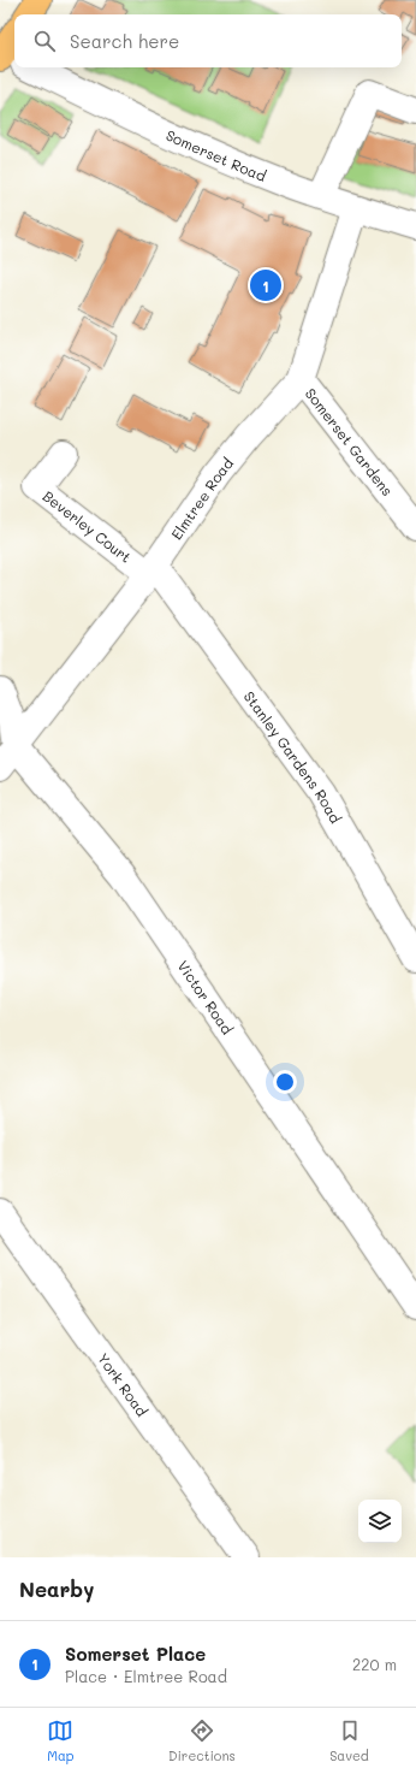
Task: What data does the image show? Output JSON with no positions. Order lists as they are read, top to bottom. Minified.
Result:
{"streets":{"street":["Somerset Road","Somerset Gardens","Elmtree Road","Beverley Court","Stanley Gardens Road","Victor Road","York Road"]},"crossings":[["Somerset Road","Elmtree Road"],["Somerset Gardens","Elmtree Road"],["Elmtree Road","Beverley Court"],["Elmtree Road","Stanley Gardens Road"],["Elmtree Road","Victor Road"],["Beverley Court","Stanley Gardens Road"]],"page":{"search":"Search here","pins":"1","heading":"Nearby","list":[{"mark":"1","name":"Somerset Place","note":"Place · Elmtree Road","value":"220 m"}],"nav":["Map","Directions","Saved"]}}
